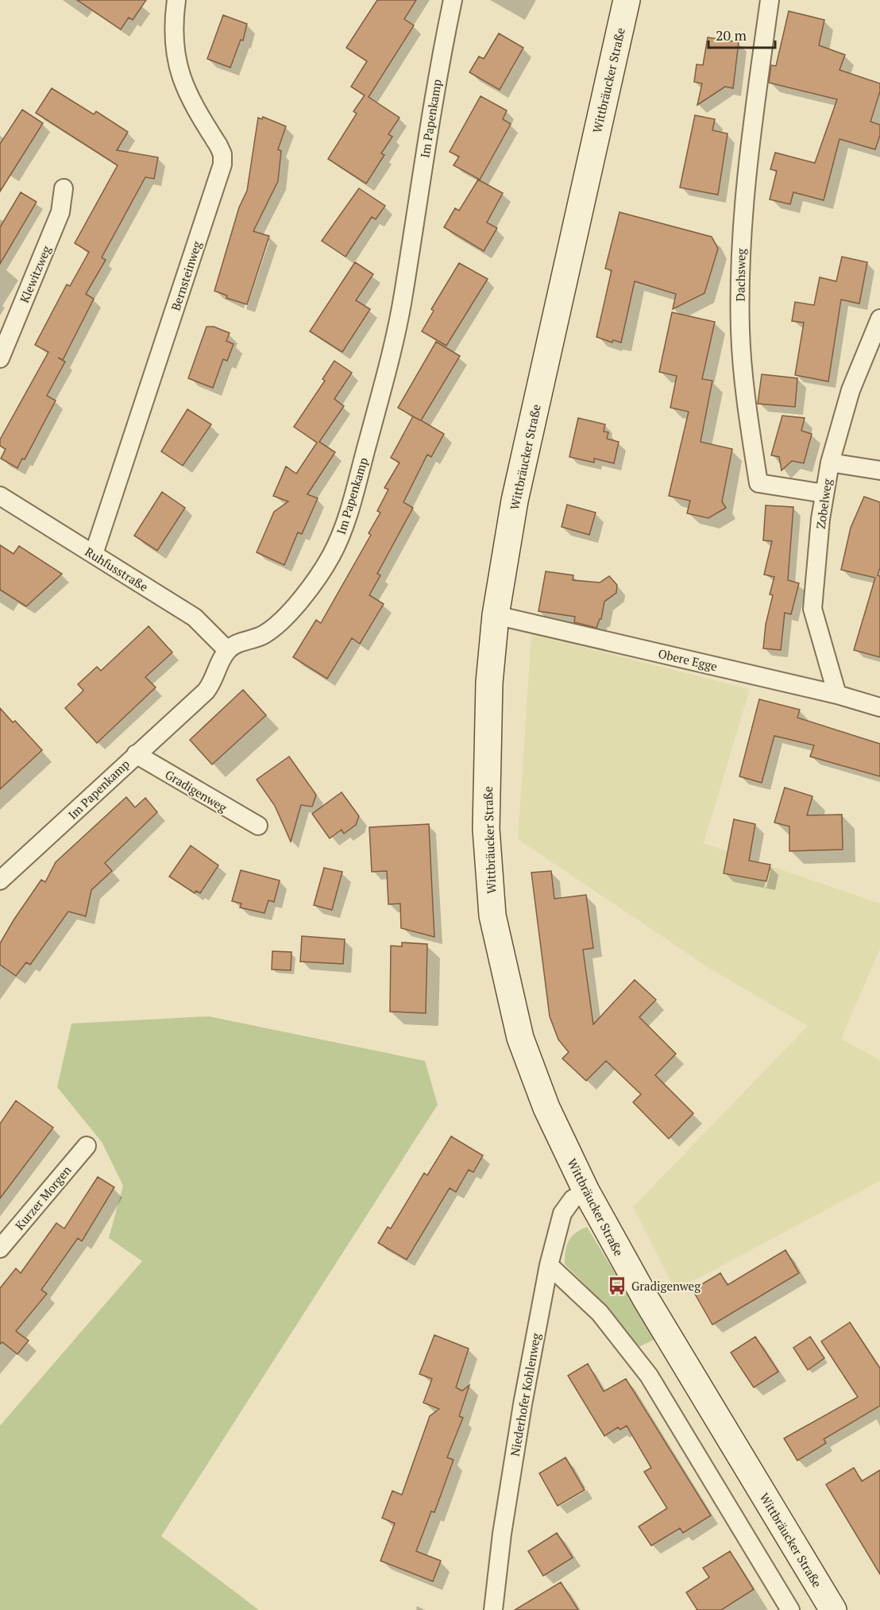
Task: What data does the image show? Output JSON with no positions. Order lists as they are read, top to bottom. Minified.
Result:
{"streets":{"main road":["Wittbräucker Straße"],"street":["Im Papenkamp","Klewitzweg","Dachsweg","Bernsteinweg","Zobelweg","Ruhfusstraße","Obere Egge","Gradigenweg","Kurzer Morgen","Niederhofer Kohlenweg"]},"crossings":[["Wittbräucker Straße","Obere Egge"],["Wittbräucker Straße","Niederhofer Kohlenweg"],["Im Papenkamp","Ruhfusstraße"],["Im Papenkamp","Gradigenweg"],["Dachsweg","Zobelweg"],["Bernsteinweg","Ruhfusstraße"],["Zobelweg","Obere Egge"]],"places":{"bus stop":["Gradigenweg"]},"scale_bar":"20 m"}
